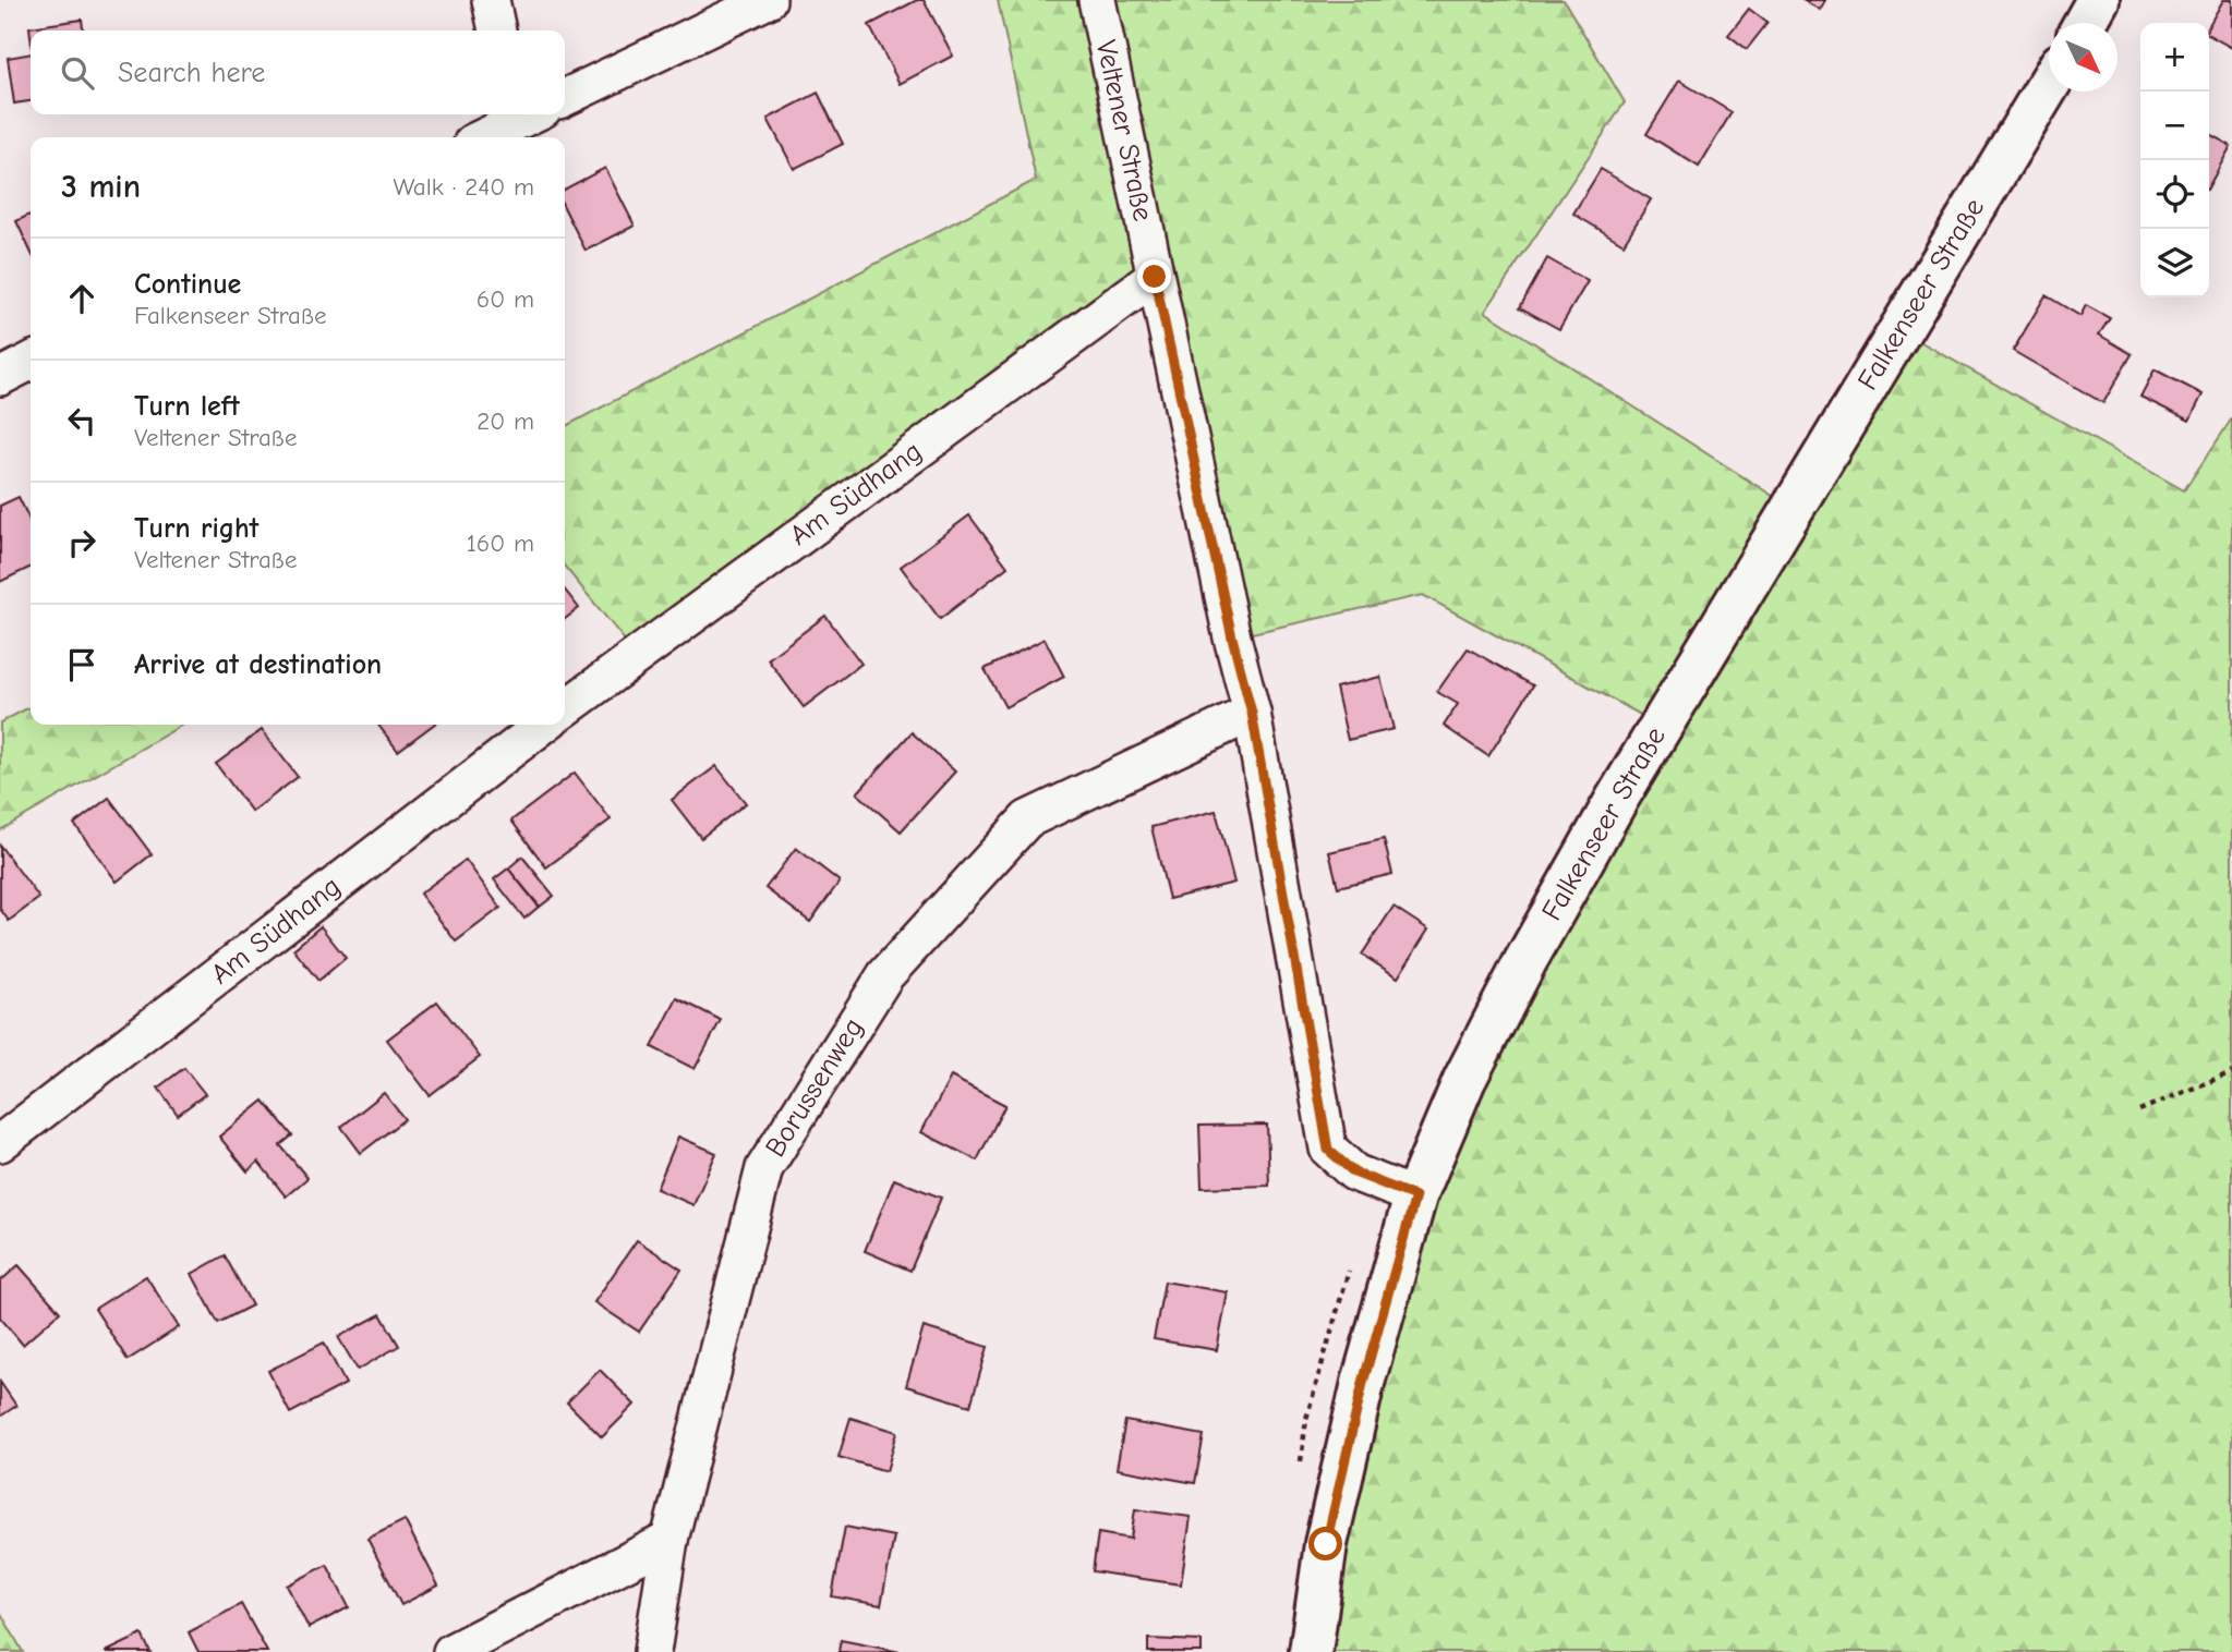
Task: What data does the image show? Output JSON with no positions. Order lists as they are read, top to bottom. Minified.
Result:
{"streets":{"main road":["Falkenseer Straße"],"street":["Veltener Straße","Am Südhang","Borussenweg"]},"crossings":[["Veltener Straße","Falkenseer Straße"],["Veltener Straße","Am Südhang"],["Veltener Straße","Borussenweg"]],"north":"bottom right","page":{"map_buttons":["+","−"],"search":"Search here","heading":["3 min","Walk · 240 m"],"list":[["Continue","Falkenseer Straße","60 m"],["Turn left","Veltener Straße","20 m"],["Turn right","Veltener Straße","160 m"],"Arrive at destination"]}}
